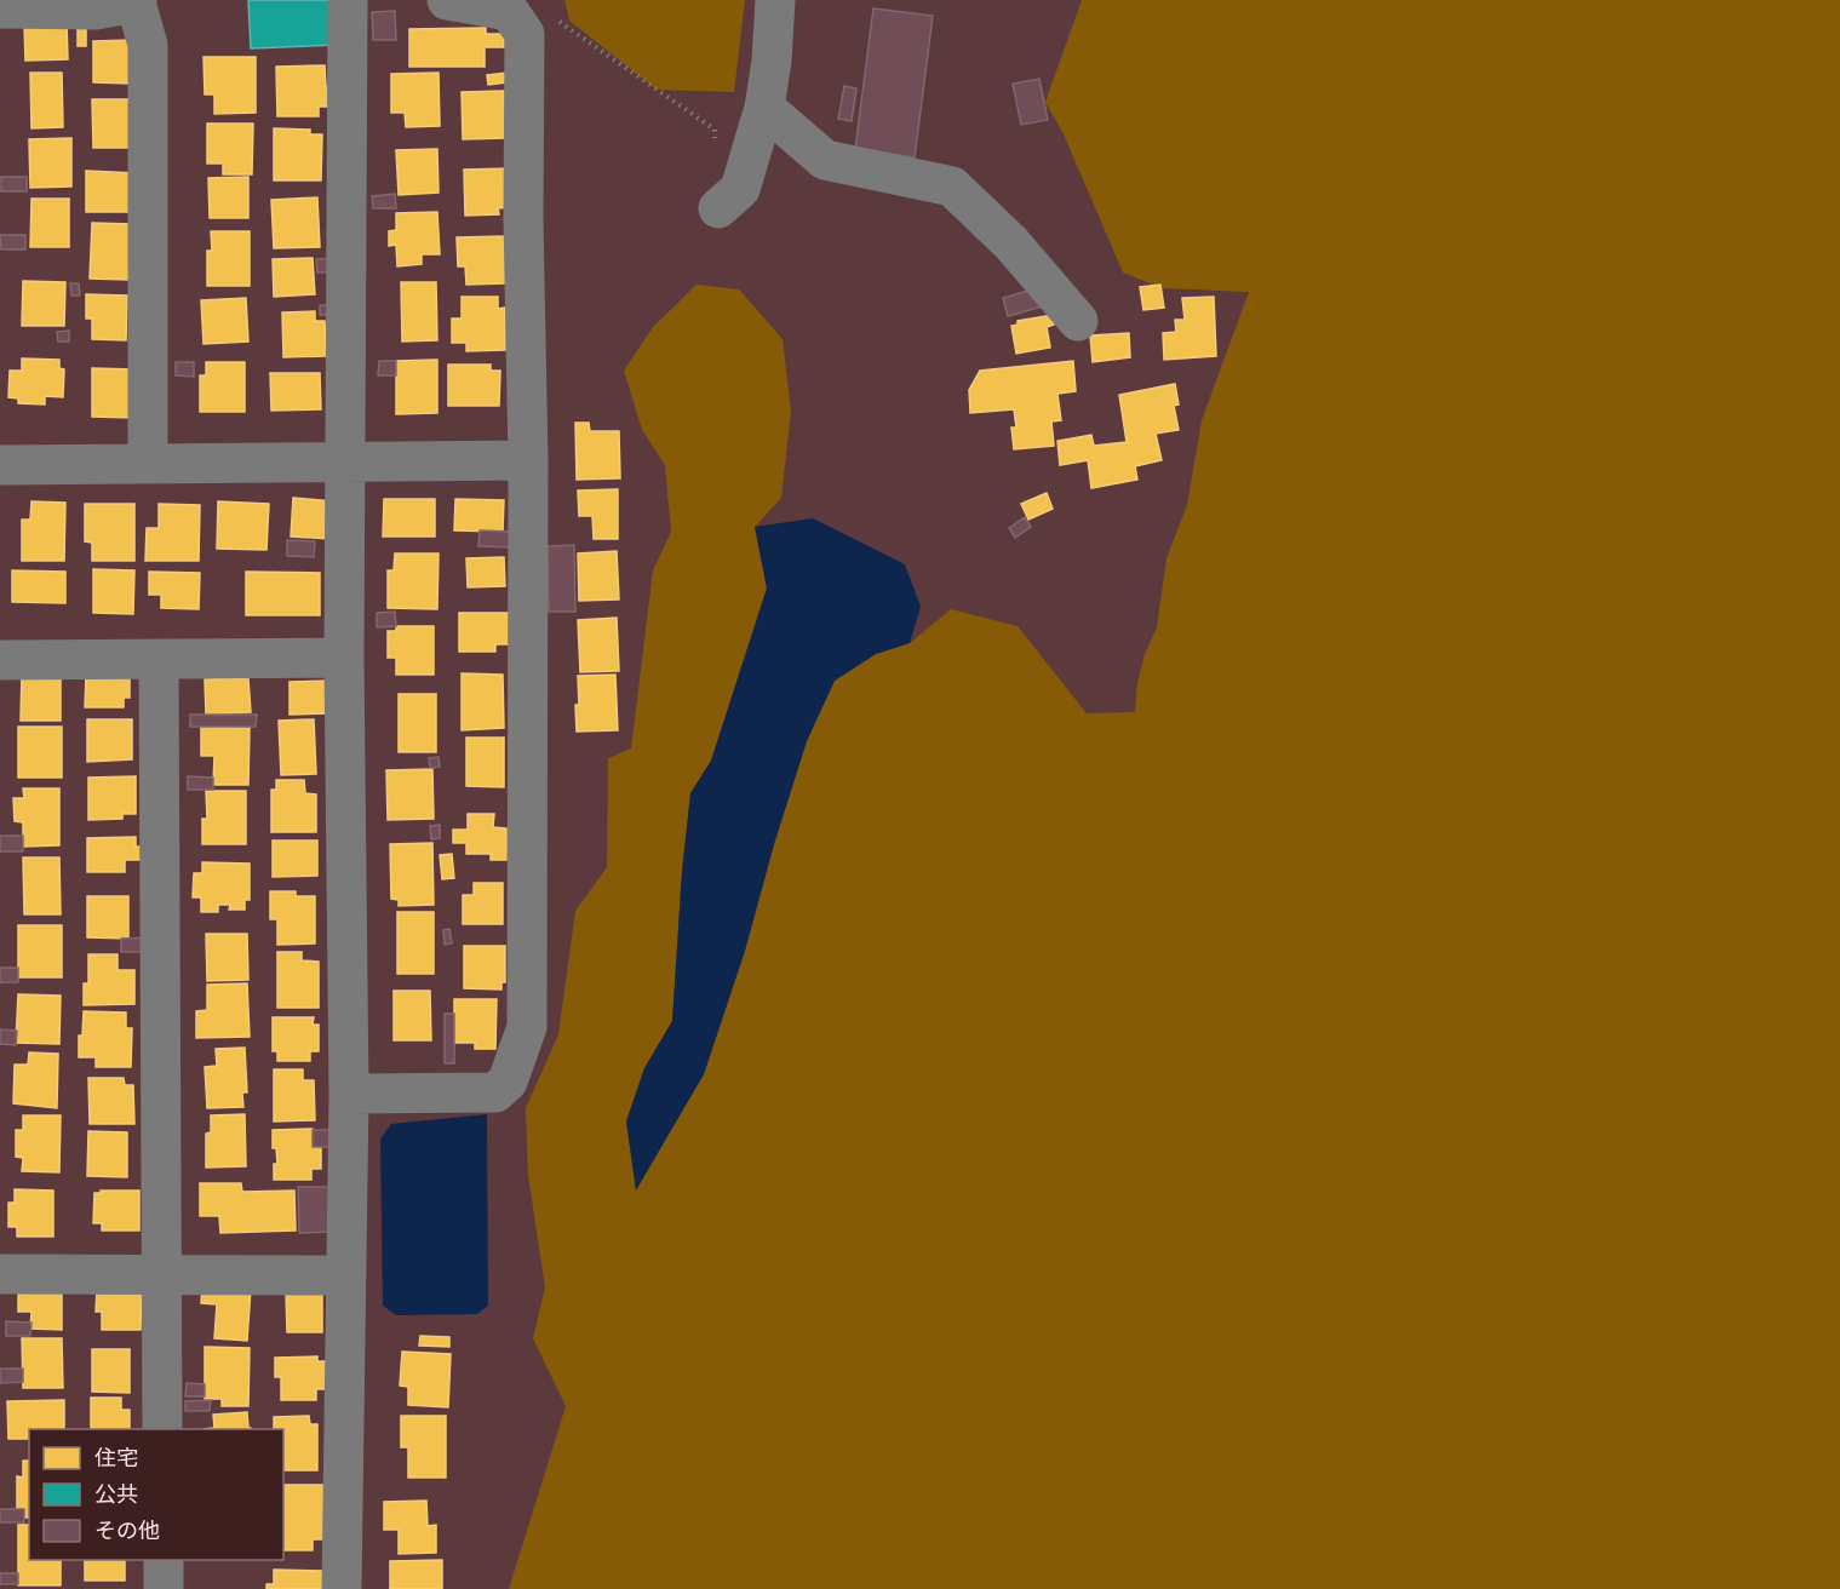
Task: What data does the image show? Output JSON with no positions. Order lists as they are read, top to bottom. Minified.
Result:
{"legend":["住宅","公共","その他"]}
